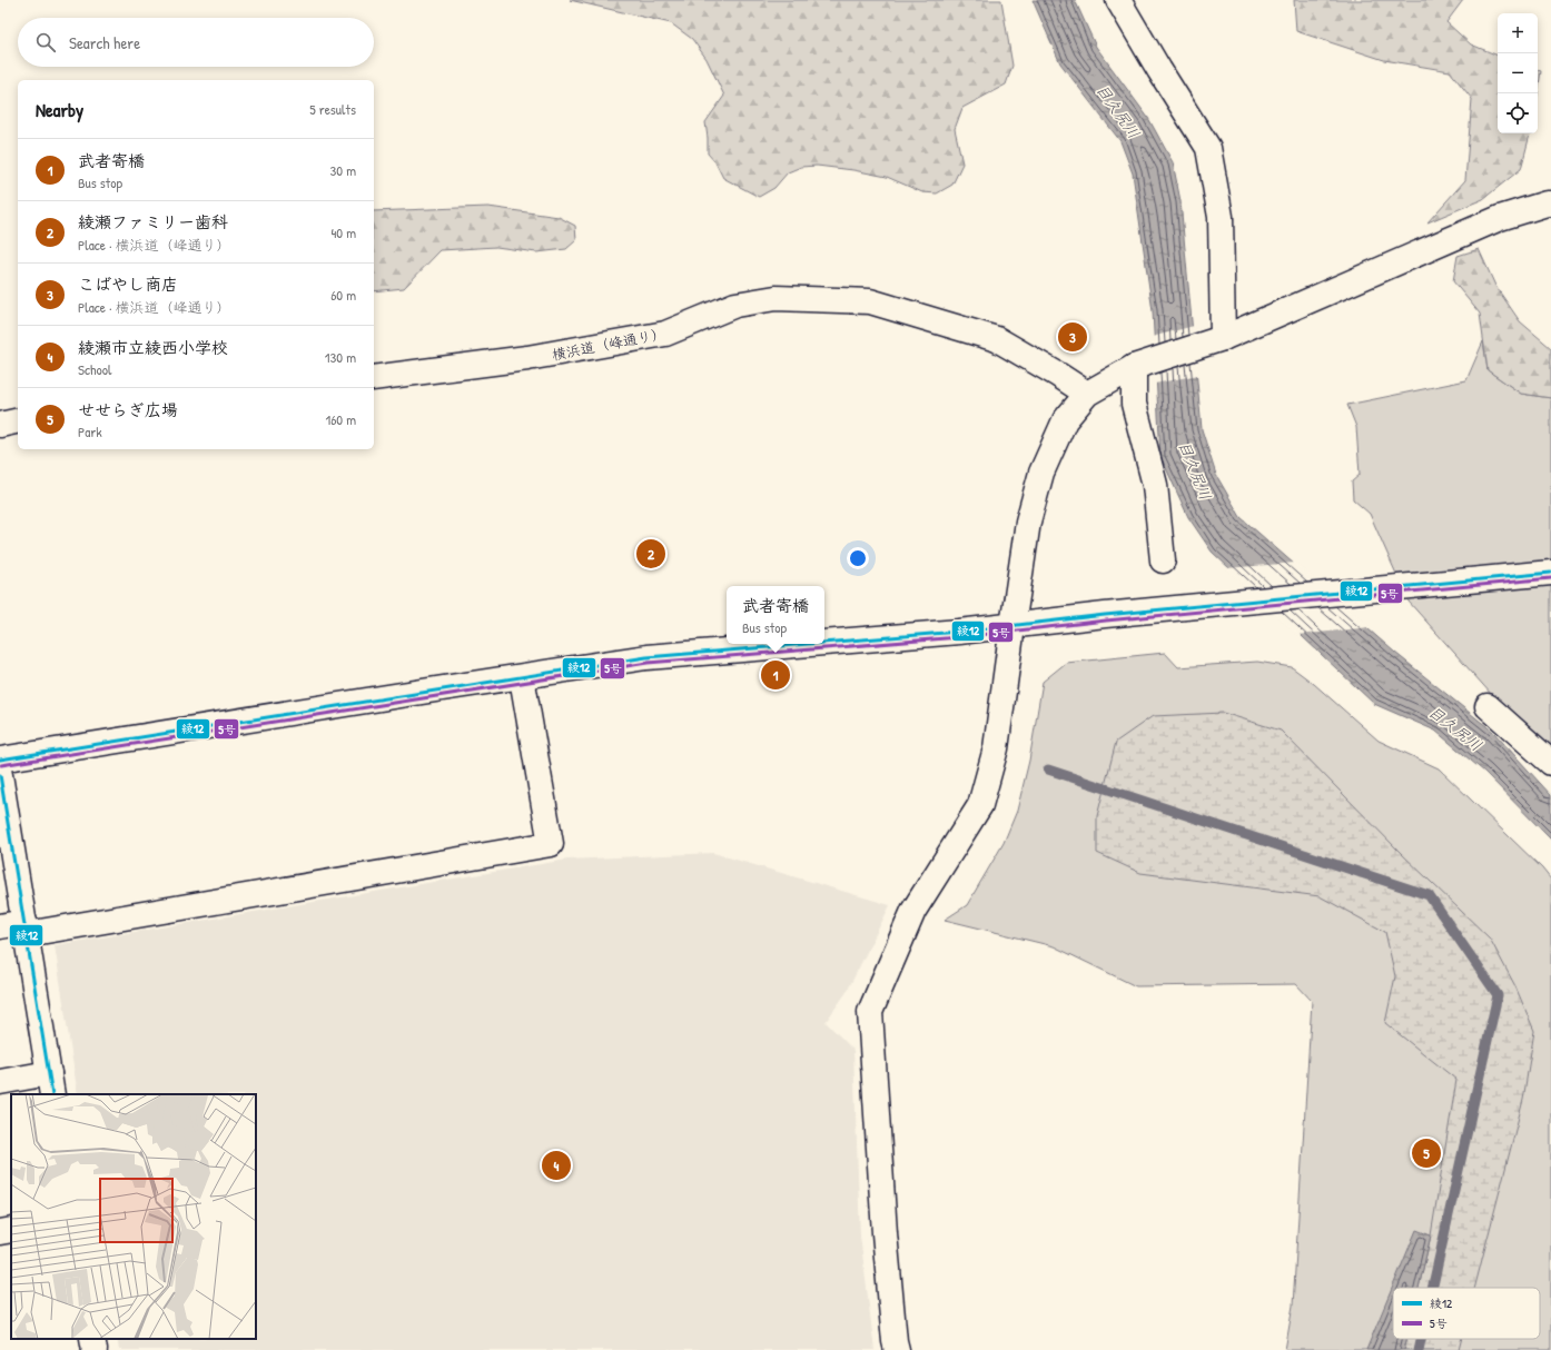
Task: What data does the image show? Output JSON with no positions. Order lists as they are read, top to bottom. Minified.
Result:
{"streets":{"street":["横浜道（峰通り）"]},"water":["目久尻川"],"lines":["transit line 綾12","transit line 5号"],"legend":["綾12","5号"],"page":{"map_buttons":["+","−"],"search":"Search here","heading":["Nearby","5 results"],"list":[{"mark":"1","name":"武者寄橋","note":"Bus stop","value":"30 m"},{"mark":"2","name":"綾瀬ファミリー歯科","note":"Place · 横浜道（峰通り）","value":"40 m"},{"mark":"3","name":"こばやし商店","note":"Place · 横浜道（峰通り）","value":"60 m"},{"mark":"4","name":"綾瀬市立綾西小学校","note":"School","value":"130 m"},{"mark":"5","name":"せせらぎ広場","note":"Park","value":"160 m"}],"pins":["3","2","1","5","4"],"popup":["武者寄橋","Bus stop"]}}
